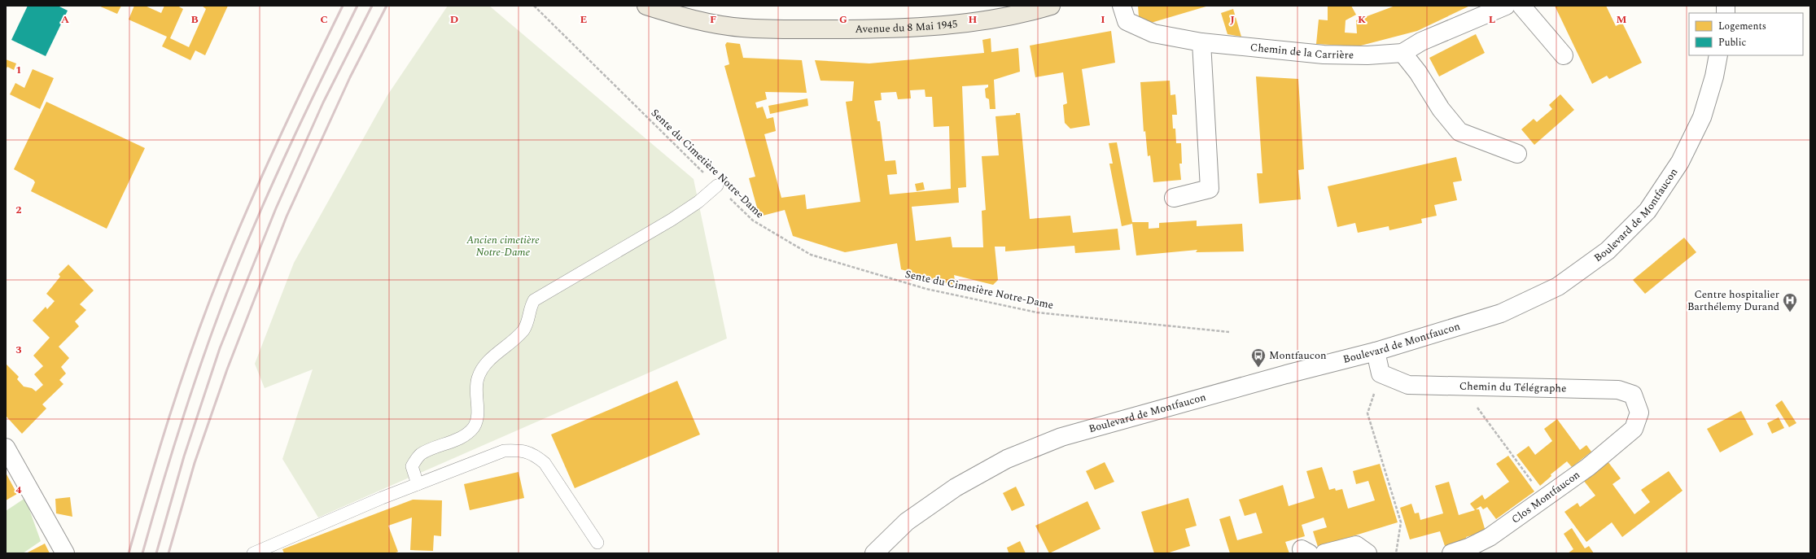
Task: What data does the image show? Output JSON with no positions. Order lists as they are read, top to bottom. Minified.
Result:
{"streets":{"main road":["Avenue du 8 Mai 1945"],"street":["Chemin de la Carrière","Boulevard de Montfaucon","Chemin du Télégraphe","Clos Montfaucon"],"path":["Sente du Cimetière Notre-Dame"]},"crossings":[["Chemin du Télégraphe","Clos Montfaucon"]],"parks":["Ancien cimetière Notre-Dame"],"places":{"hospital":["Centre hospitalier Barthélemy Durand"],"bus stop":["Montfaucon"]},"legend":["Logements","Public"],"grid":{"columns":["A","B","C","D","E","F","G","H","I","J","K","L","M"],"rows":["1","2","3","4"]}}
